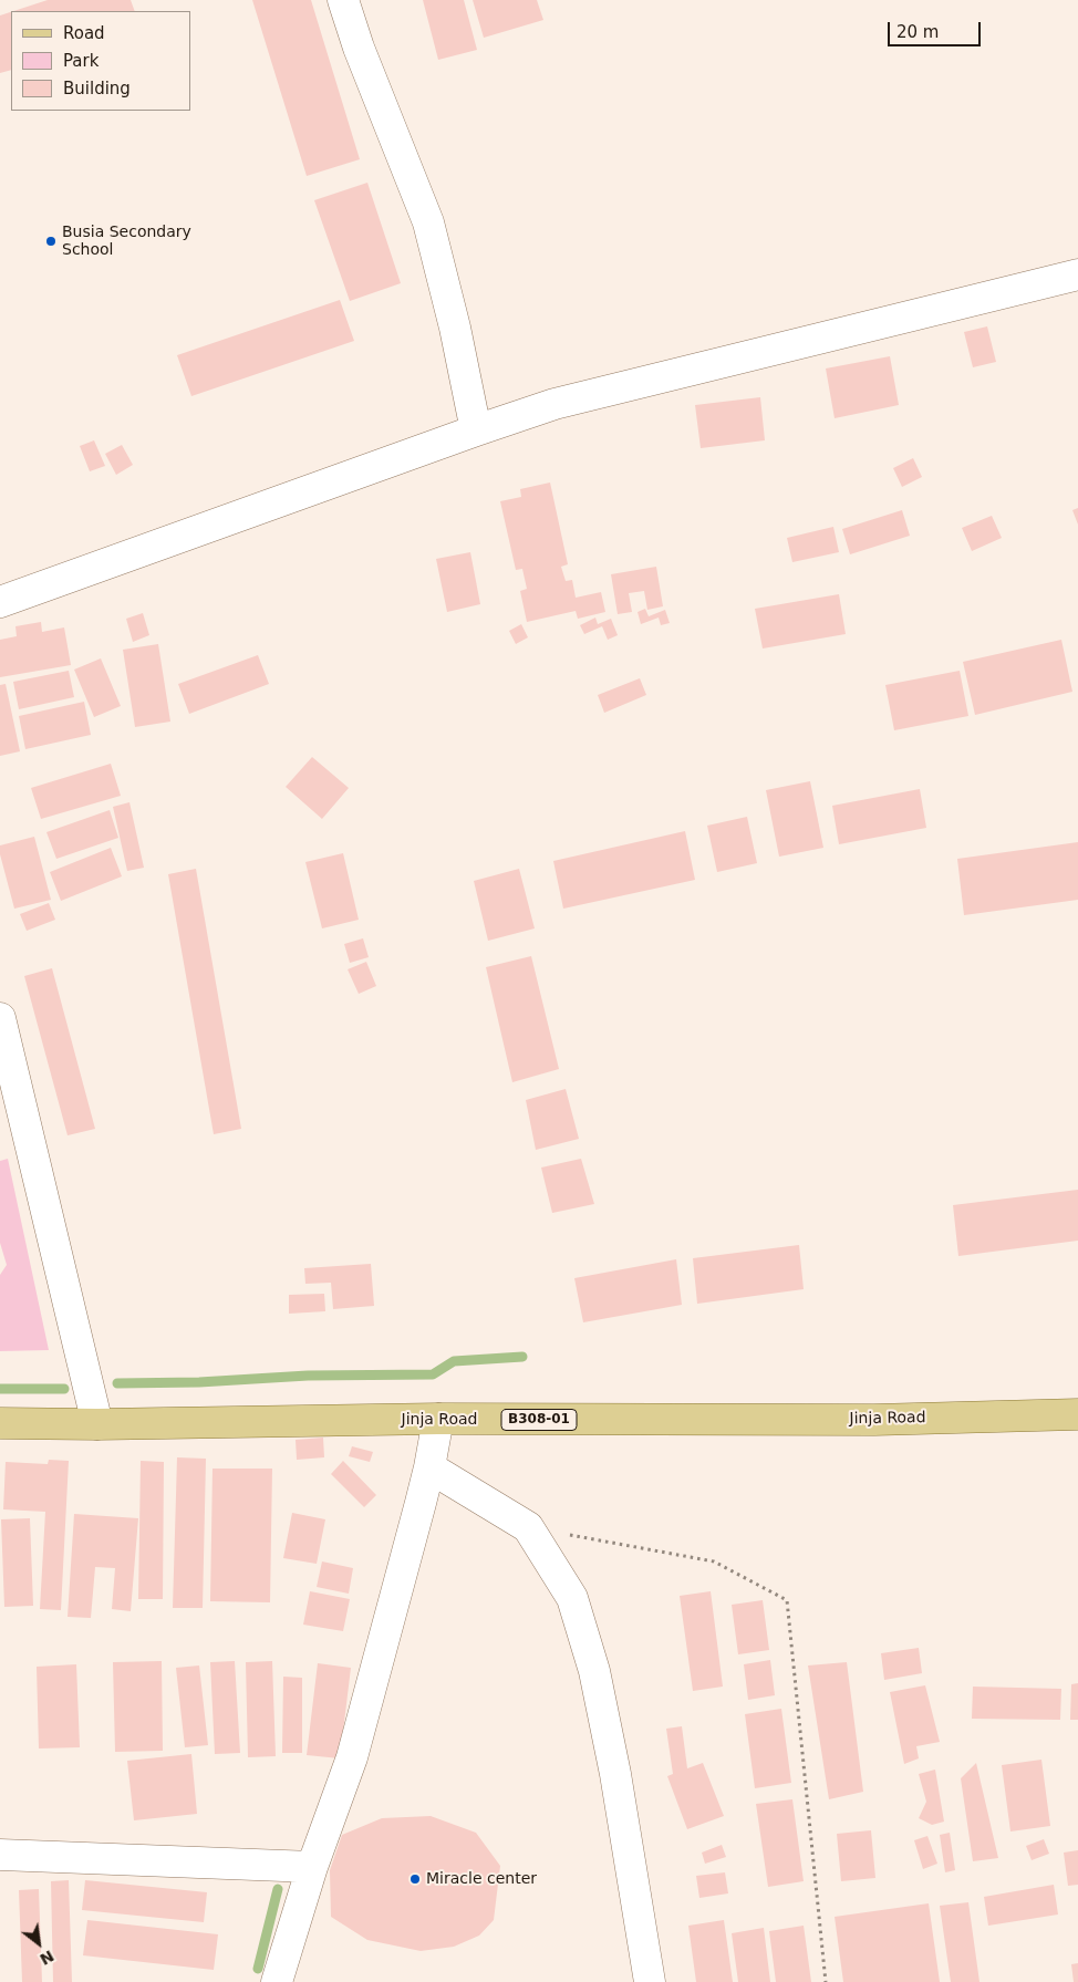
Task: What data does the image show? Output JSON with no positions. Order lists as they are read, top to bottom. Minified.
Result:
{"streets":{"main road":["Jinja Road","B308-01"]},"places":["Busia Secondary School","Miracle center"],"legend":["Road","Park","Building"],"scale_bar":"20 m","north":"bottom right"}
